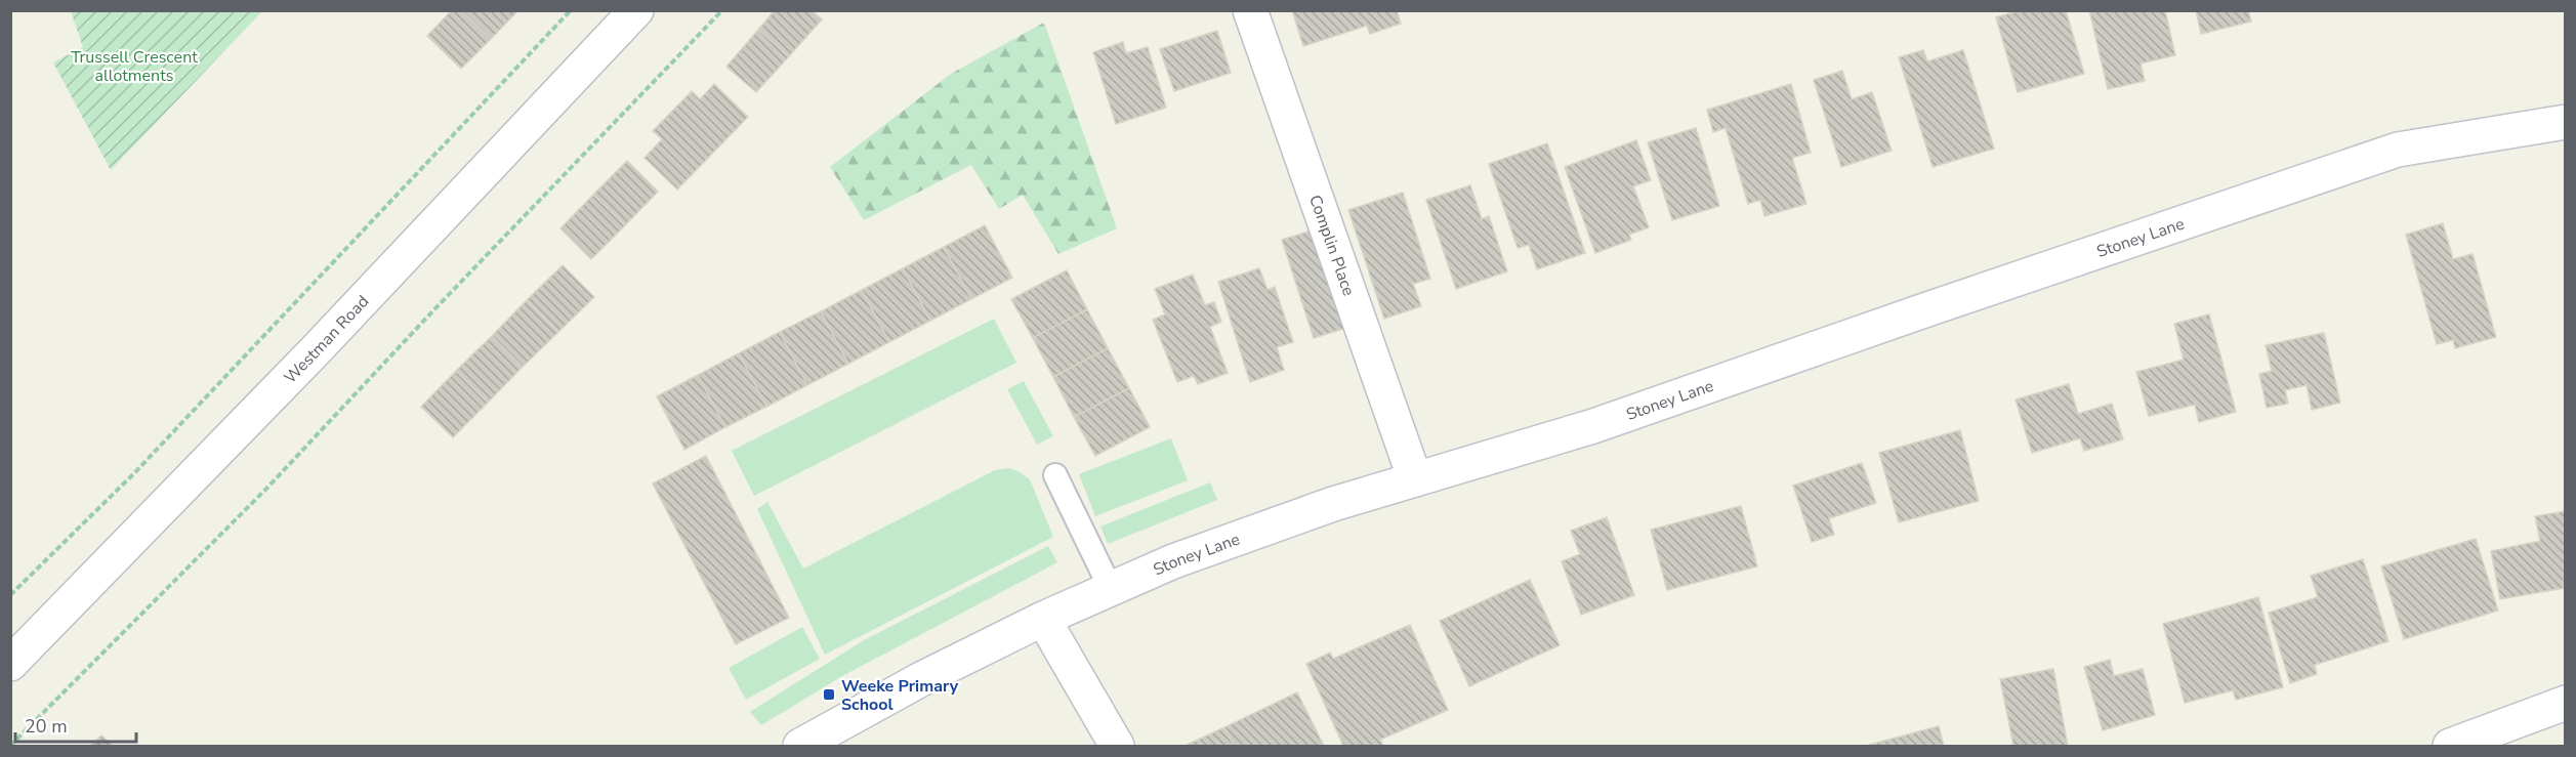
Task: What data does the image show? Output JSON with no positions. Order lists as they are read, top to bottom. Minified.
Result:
{"streets":{"street":["Stoney Lane","Complin Place","Westman Road"]},"crossings":[["Stoney Lane","Complin Place"]],"parks":["Trussell Crescent allotments"],"places":{"transit":["Weeke Primary School"]},"scale_bar":"20 m"}
